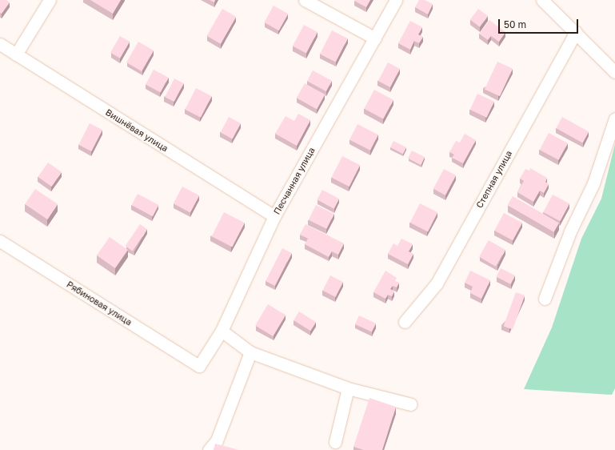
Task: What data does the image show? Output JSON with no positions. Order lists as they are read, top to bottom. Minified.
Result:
{"streets":{"street":["Вишнёвая улица","Степная улица","Песчанная улица","Рябиновая улица"]},"crossings":[["Вишнёвая улица","Песчанная улица"],["Песчанная улица","Рябиновая улица"]],"scale_bar":"50 m"}
